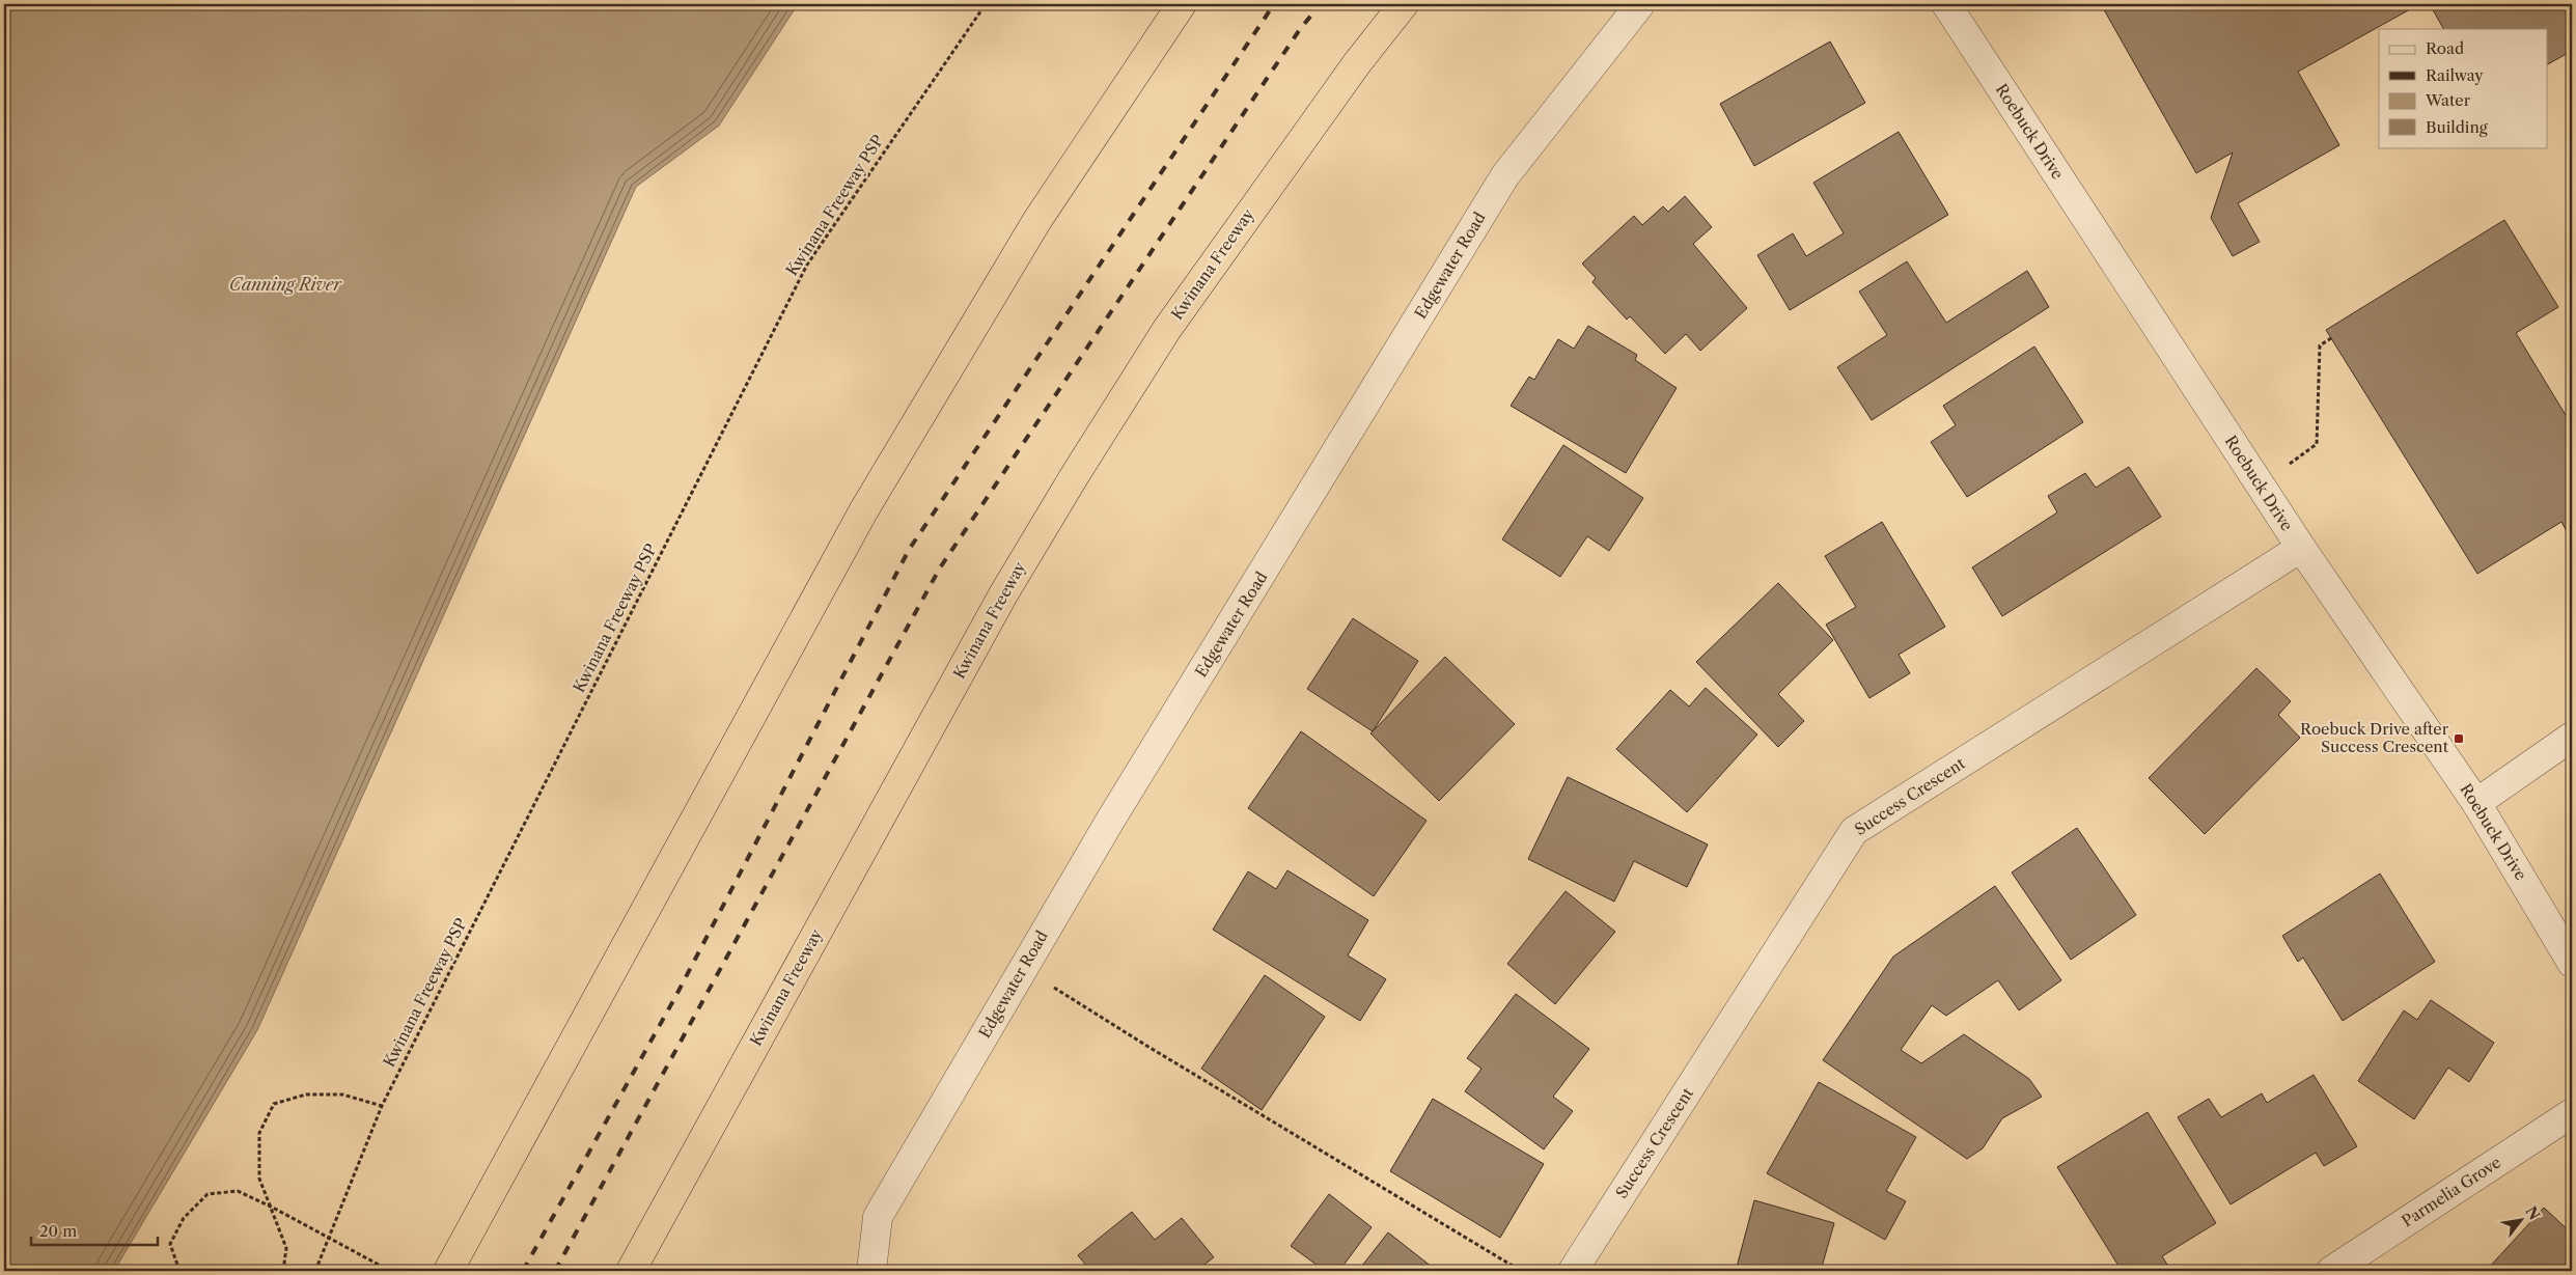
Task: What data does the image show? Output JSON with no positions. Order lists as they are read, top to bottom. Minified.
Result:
{"streets":{"highway":["Kwinana Freeway"],"street":["Roebuck Drive","Edgewater Road","Success Crescent","Parmelia Grove"],"path":["Kwinana Freeway PSP"]},"crossings":[["Roebuck Drive","Success Crescent"]],"water":["Canning River"],"places":{"transit":["Roebuck Drive after Success Crescent"]},"legend":["Road","Railway","Water","Building"],"scale_bar":"20 m","north":"top right"}
